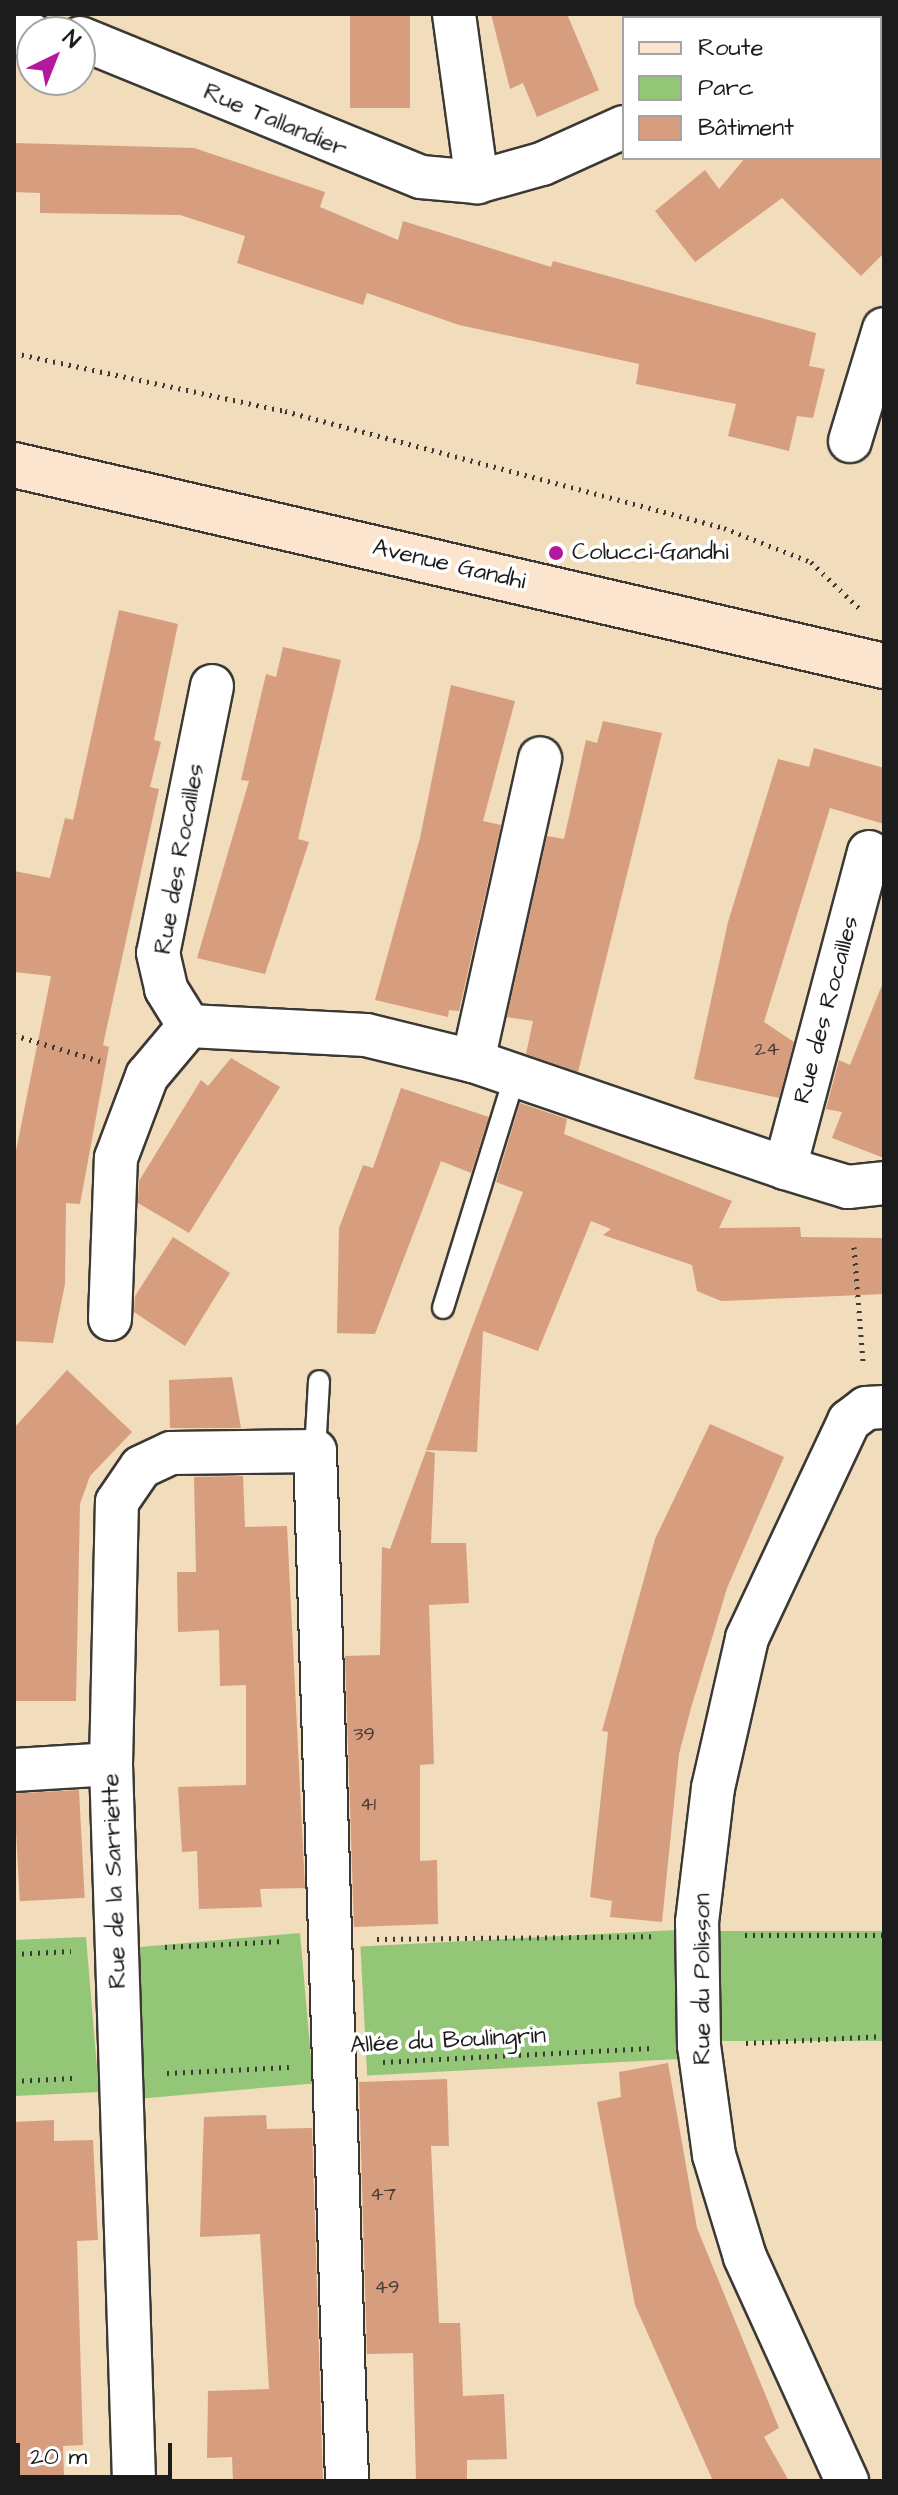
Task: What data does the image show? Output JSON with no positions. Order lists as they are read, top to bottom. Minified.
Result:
{"streets":{"main road":["Avenue Gandhi"],"street":["Rue Tallandier","Rue des Rocailles","Rue de la Sarriette","Rue du Polisson"],"path":["Allée du Boulingrin"]},"crossings":[["Rue du Polisson","Allée du Boulingrin"]],"places":["Colucci-Gandhi"],"house_numbers":["24","39","41","47","49"],"legend":["Route","Parc","Bâtiment"],"scale_bar":"20 m","north":"top right"}
